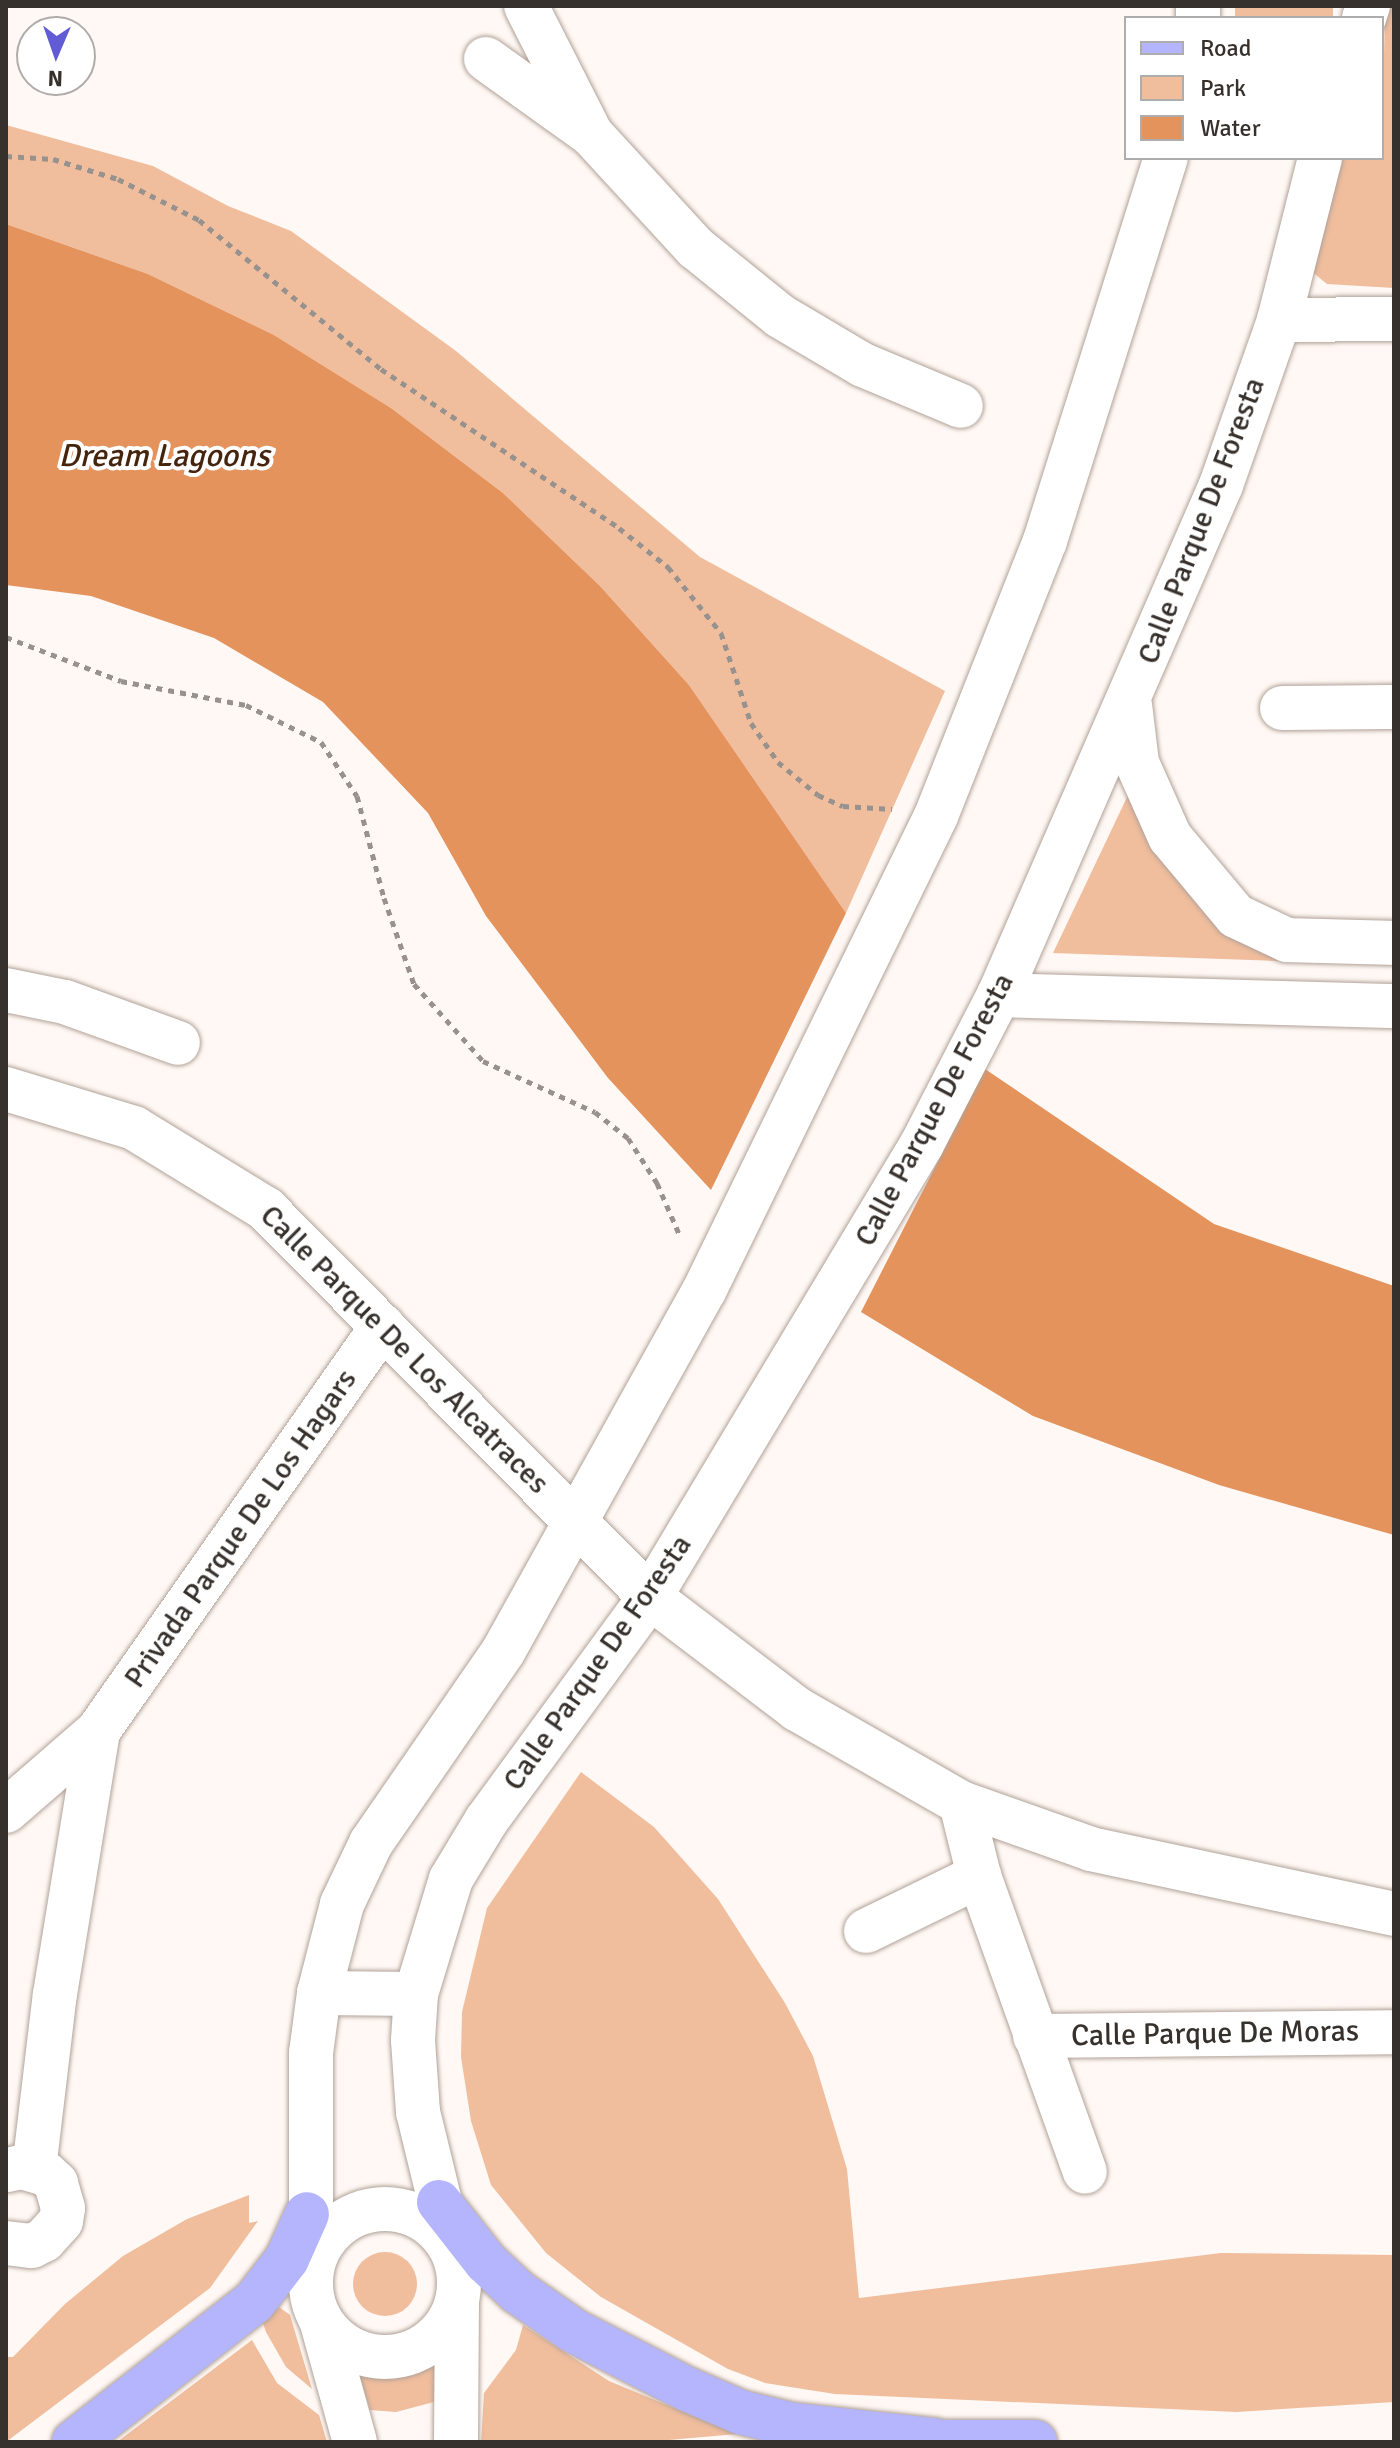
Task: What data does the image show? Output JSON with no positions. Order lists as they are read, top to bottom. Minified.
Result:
{"streets":{"street":["Calle Parque De Foresta","Calle Parque De Los Alcatraces","Privada Parque De Los Hagars","Calle Parque De Moras"]},"crossings":[["Calle Parque De Foresta","Calle Parque De Los Alcatraces"],["Calle Parque De Los Alcatraces","Privada Parque De Los Hagars"],["Calle Parque De Los Alcatraces","Calle Parque De Moras"]],"water":["Dream Lagoons"],"legend":["Road","Park","Water"],"north":"bottom"}
